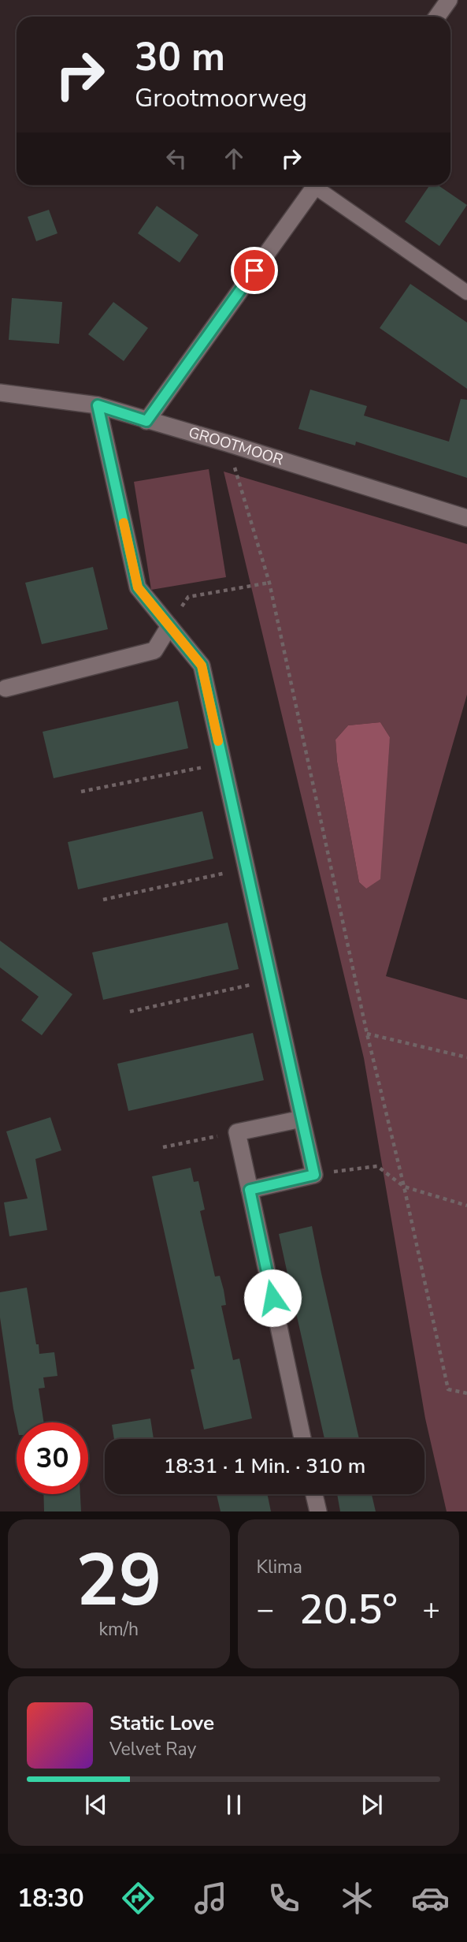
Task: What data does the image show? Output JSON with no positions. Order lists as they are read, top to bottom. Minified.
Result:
{"streets":{"street":["GROOTMOOR"]},"page":{"turn":["30 m","Grootmoorweg"],"limit":"30","trip":"18:31 · 1 Min. · 310 m","tile":[["29","km/h"],"Klima"],"heat":["−","20.5°","+"],"song":["Static Love","Velvet Ray"],"tabs":"18:30"}}
